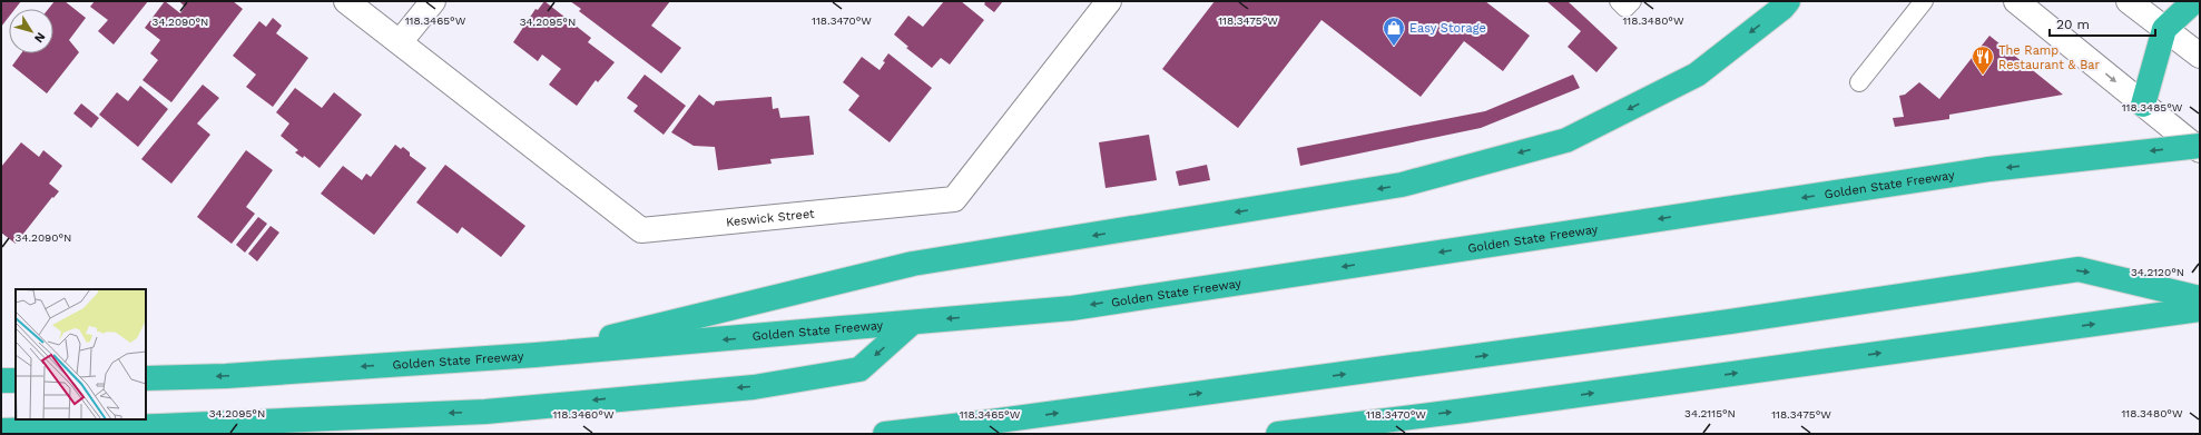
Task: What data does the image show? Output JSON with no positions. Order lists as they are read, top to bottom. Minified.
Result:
{"streets":{"highway":["Golden State Freeway"],"street":["Keswick Street"]},"places":{"shop":["Easy Storage"],"restaurant":["The Ramp Restaurant & Bar"]},"scale_bar":"20 m","north":"bottom right","coordinates":["118.3470°W","118.3475°W","118.3480°W","118.3465°W","34.2090°N","34.2095°N","118.3485°W","34.2120°N","34.2115°N","118.3460°W"]}
